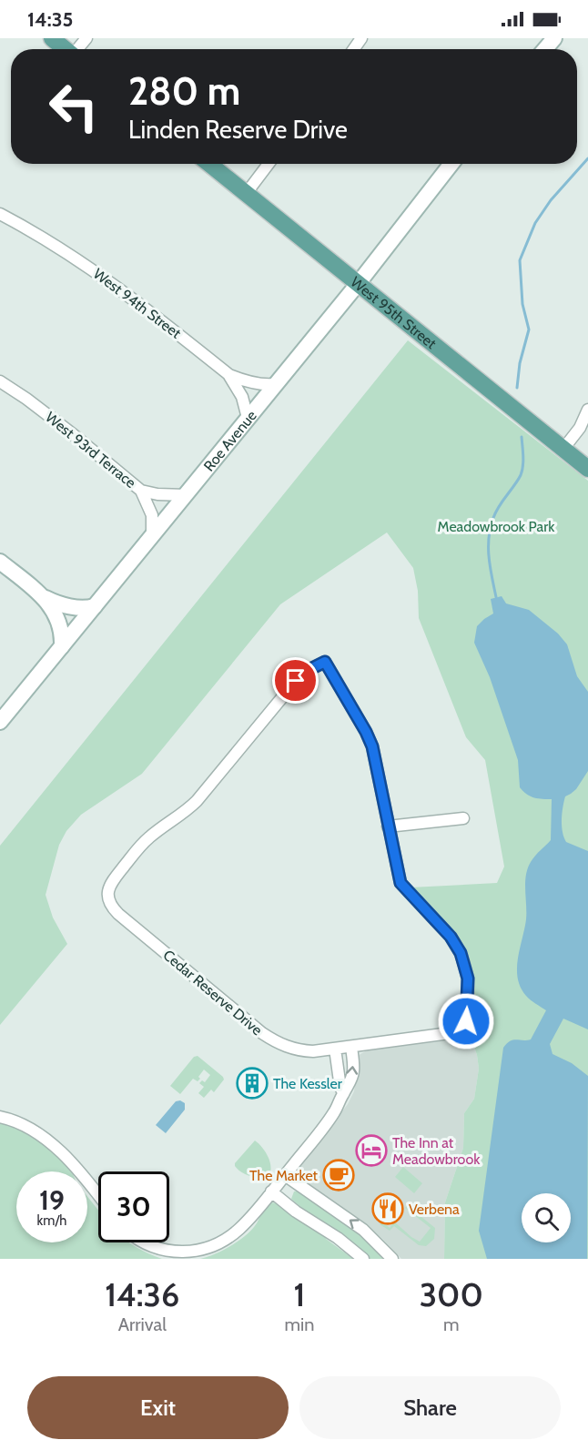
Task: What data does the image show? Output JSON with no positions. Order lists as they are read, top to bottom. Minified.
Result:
{"streets":{"main road":["West 95th Street","Roe Avenue"],"street":["West 94th Street","West 93rd Terrace","Cedar Reserve Drive"]},"crossings":[["West 94th Street","Roe Avenue"],["West 95th Street","Roe Avenue"],["Roe Avenue","West 93rd Terrace"]],"parks":["Meadowbrook Park"],"places":{"building":["The Kessler"],"hotel":["The Inn at Meadowbrook"],"cafe":["The Market"],"restaurant":["Verbena"]},"page":{"status":"14:35","turn":["280 m","Linden Reserve Drive"],"speed":"19 km/h","limit":"30","eta":["14:36","Arrival","1","min","300","m"],"buttons":["Exit","Share"]}}
